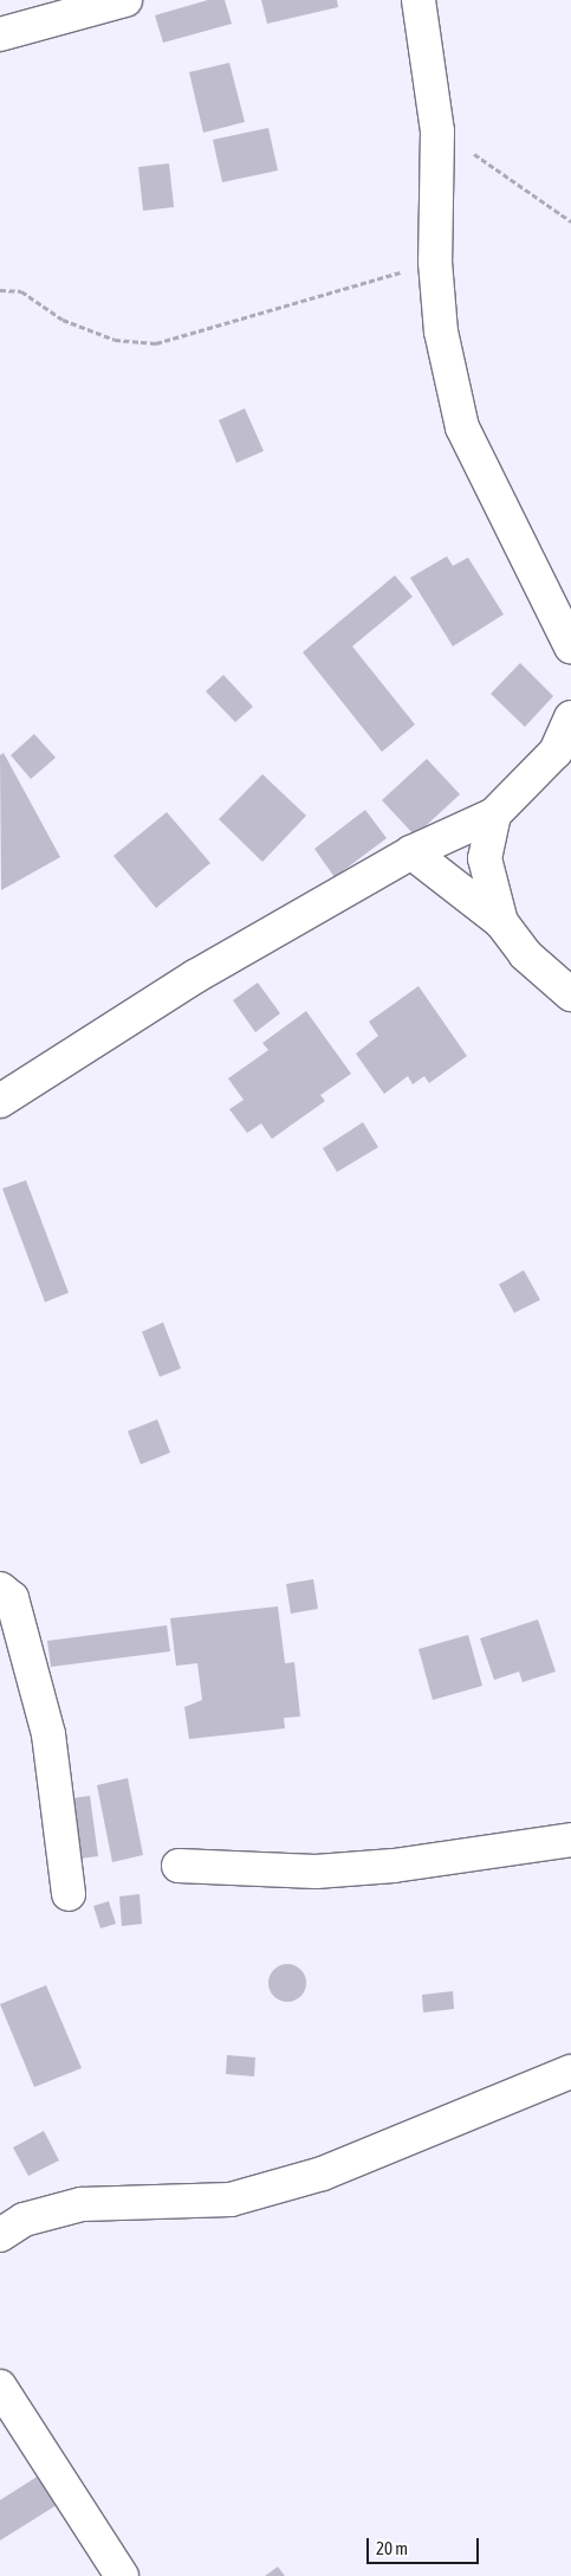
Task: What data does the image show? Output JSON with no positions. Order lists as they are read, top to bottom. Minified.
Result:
{"scale_bar":"20 m"}
